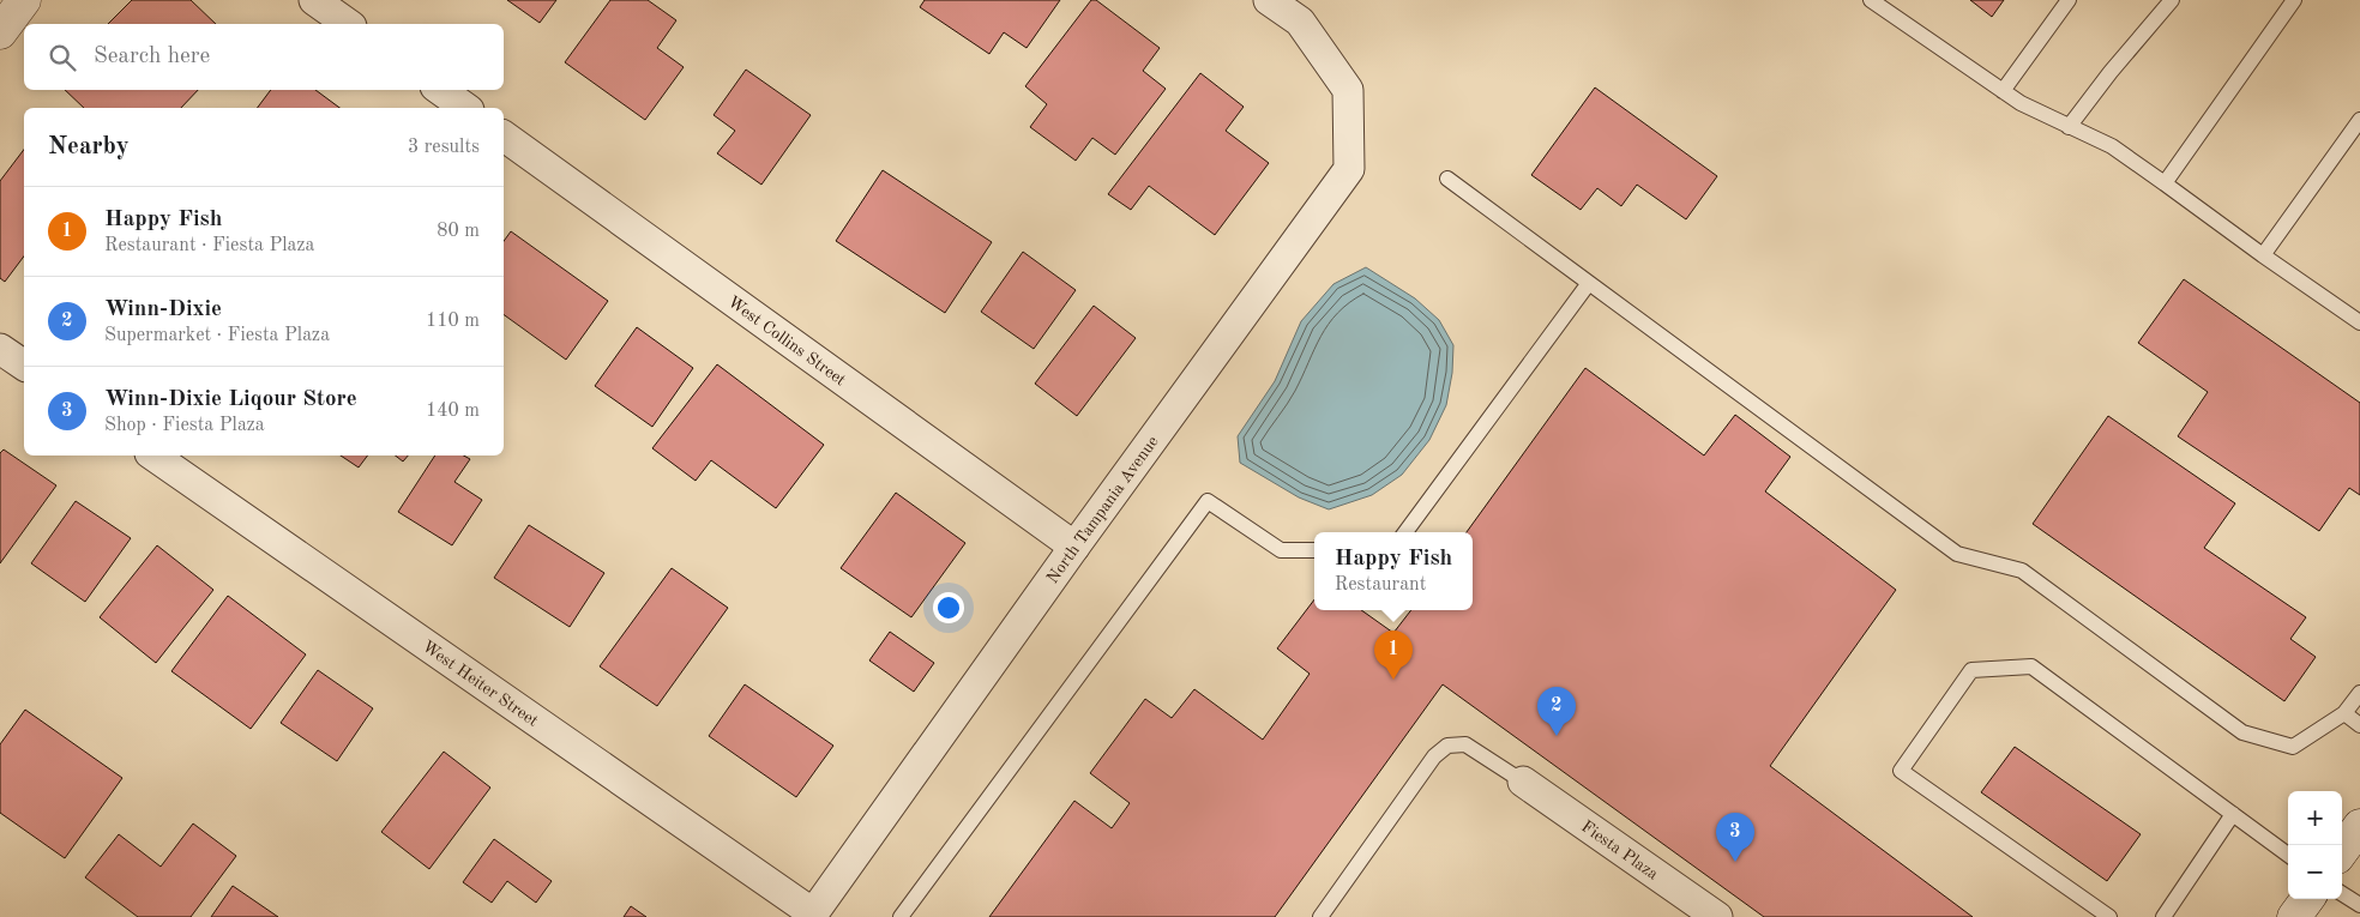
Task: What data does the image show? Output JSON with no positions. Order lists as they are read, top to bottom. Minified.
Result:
{"streets":{"street":["West Collins Street","North Tampania Avenue","West Heiter Street","Fiesta Plaza"]},"crossings":[["West Collins Street","North Tampania Avenue"],["North Tampania Avenue","West Heiter Street"]],"page":{"search":"Search here","heading":["Nearby","3 results"],"list":[{"mark":"1","name":"Happy Fish","note":"Restaurant · Fiesta Plaza","value":"80 m"},{"mark":"2","name":"Winn-Dixie","note":"Supermarket · Fiesta Plaza","value":"110 m"},{"mark":"3","name":"Winn-Dixie Liqour Store","note":"Shop · Fiesta Plaza","value":"140 m"}],"popup":["Happy Fish","Restaurant"],"pins":["1","2","3"],"map_buttons":["+","−"]}}
